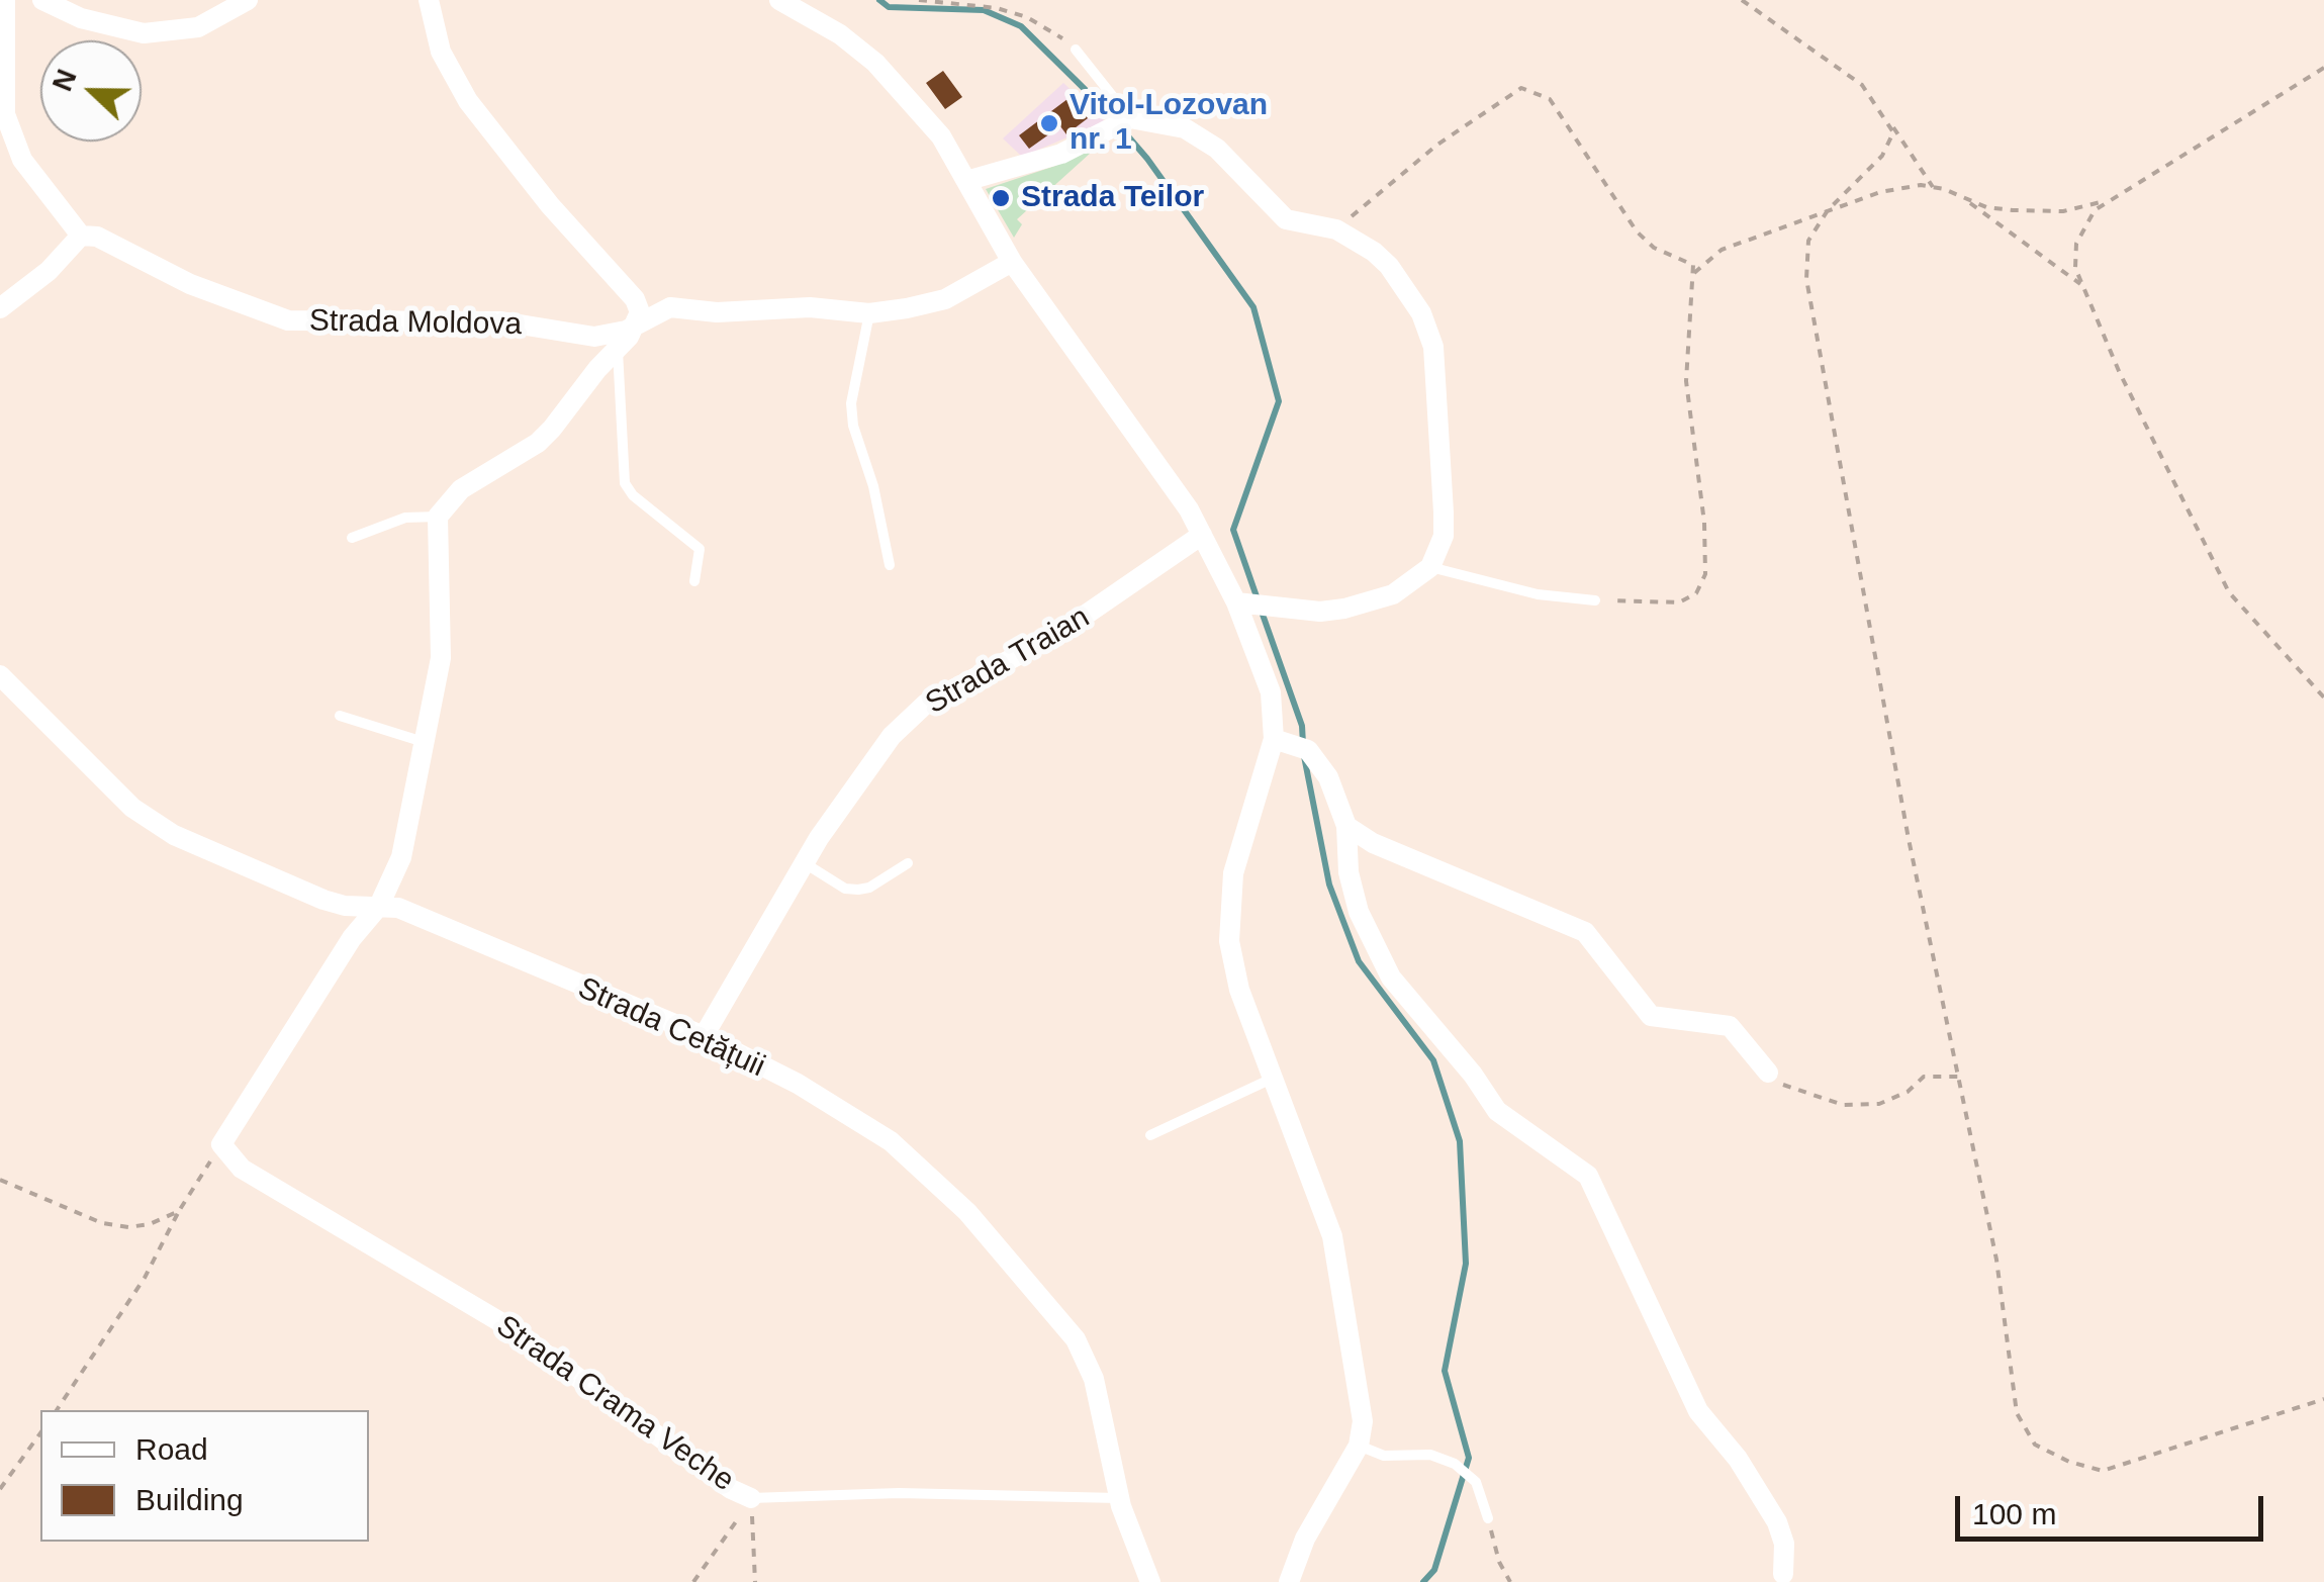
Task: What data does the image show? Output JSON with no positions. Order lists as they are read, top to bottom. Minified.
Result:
{"streets":{"street":["Strada Moldova","Strada Traian","Strada Cetățuii","Strada Crama Veche"]},"crossings":[["Strada Traian","Strada Cetățuii"],["Strada Cetățuii","Strada Crama Veche"]],"places":["Vitol-Lozovan nr. 1","Strada Teilor"],"legend":["Road","Building"],"scale_bar":"100 m","north":"left"}
